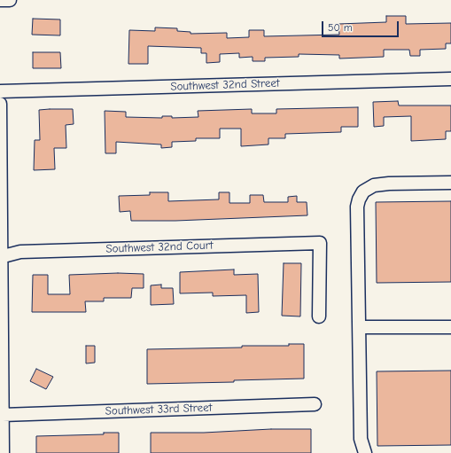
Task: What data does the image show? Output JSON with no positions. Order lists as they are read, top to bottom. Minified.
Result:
{"streets":{"street":["Southwest 32nd Street","Southwest 32nd Court","Southwest 33rd Street"]},"scale_bar":"50 m"}
